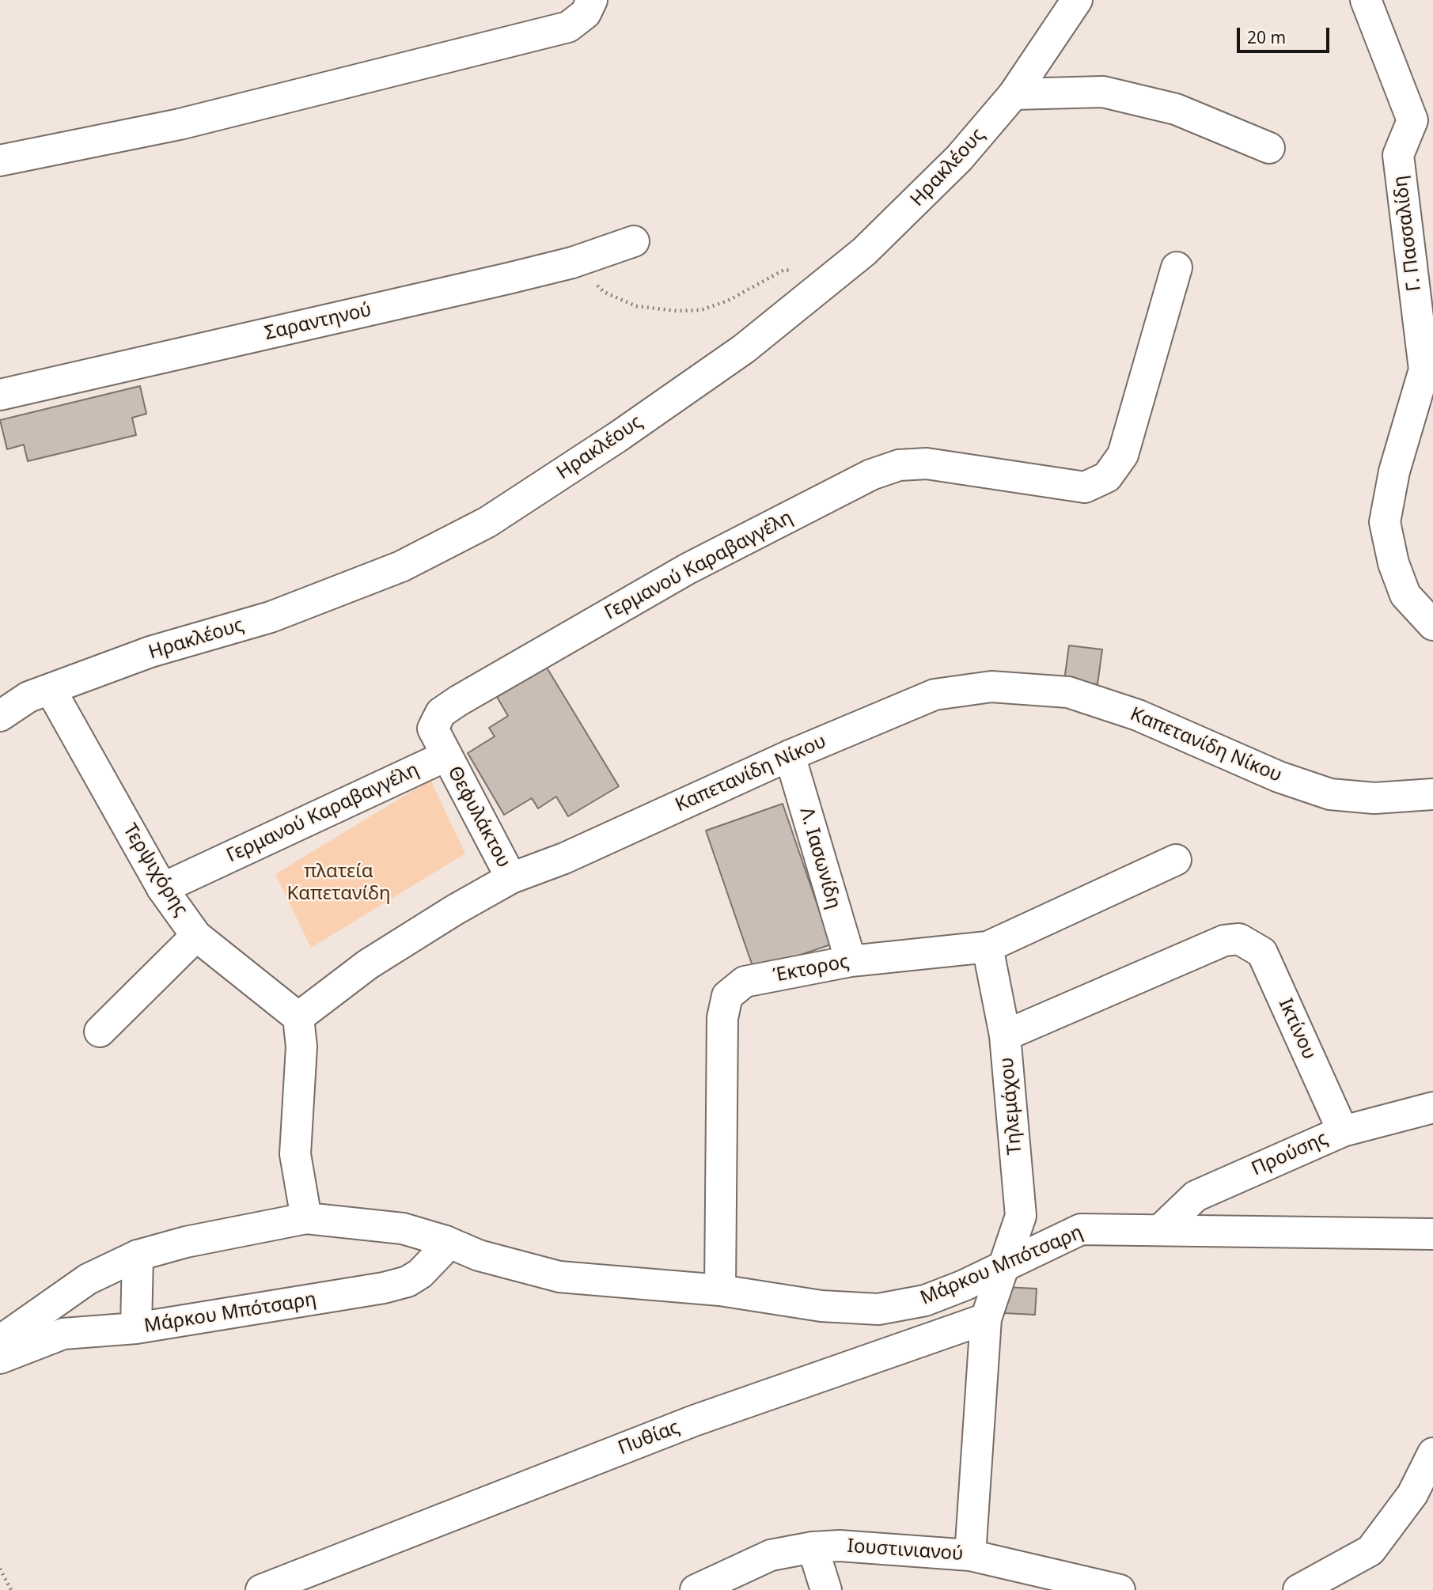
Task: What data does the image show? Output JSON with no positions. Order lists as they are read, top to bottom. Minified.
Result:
{"streets":{"street":["Ηρακλέους","Γ. Πασσαλίδη","Σαραντηνού","Γερμανού Καραβαγγέλη","Καπετανίδη Νίκου","Θεφυλάκτου","Λ. Ιασωνίδη","Τερψιχόρης","Έκτορος","Ικτίνου","Τηλεμάχου","Προύσης","Μάρκου Μπότσαρη","Πυθίας","Ιουστινιανού"]},"crossings":[["Ηρακλέους","Τερψιχόρης"],["Γερμανού Καραβαγγέλη","Θεφυλάκτου"],["Γερμανού Καραβαγγέλη","Τερψιχόρης"],["Καπετανίδη Νίκου","Θεφυλάκτου"],["Καπετανίδη Νίκου","Λ. Ιασωνίδη"],["Καπετανίδη Νίκου","Τερψιχόρης"],["Λ. Ιασωνίδη","Έκτορος"],["Έκτορος","Τηλεμάχου"],["Έκτορος","Μάρκου Μπότσαρη"],["Ικτίνου","Τηλεμάχου"],["Ικτίνου","Προύσης"],["Τηλεμάχου","Μάρκου Μπότσαρη"],["Προύσης","Μάρκου Μπότσαρη"]],"parks":["πλατεία Καπετανίδη"],"scale_bar":"20 m"}
